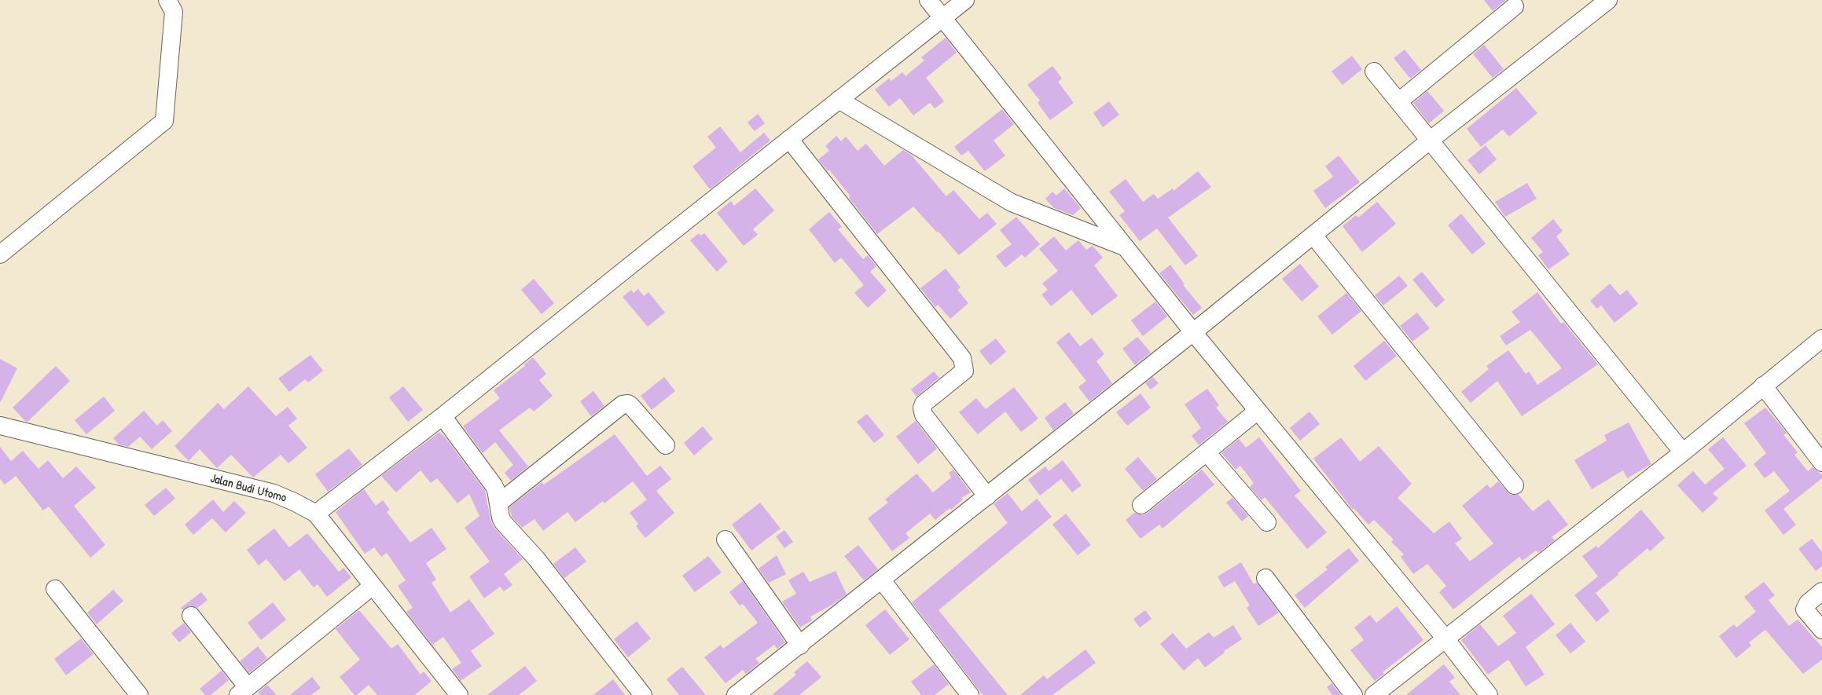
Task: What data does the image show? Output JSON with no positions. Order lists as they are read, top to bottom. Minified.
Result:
{"streets":{"street":["Jalan Budi Utomo"]}}
